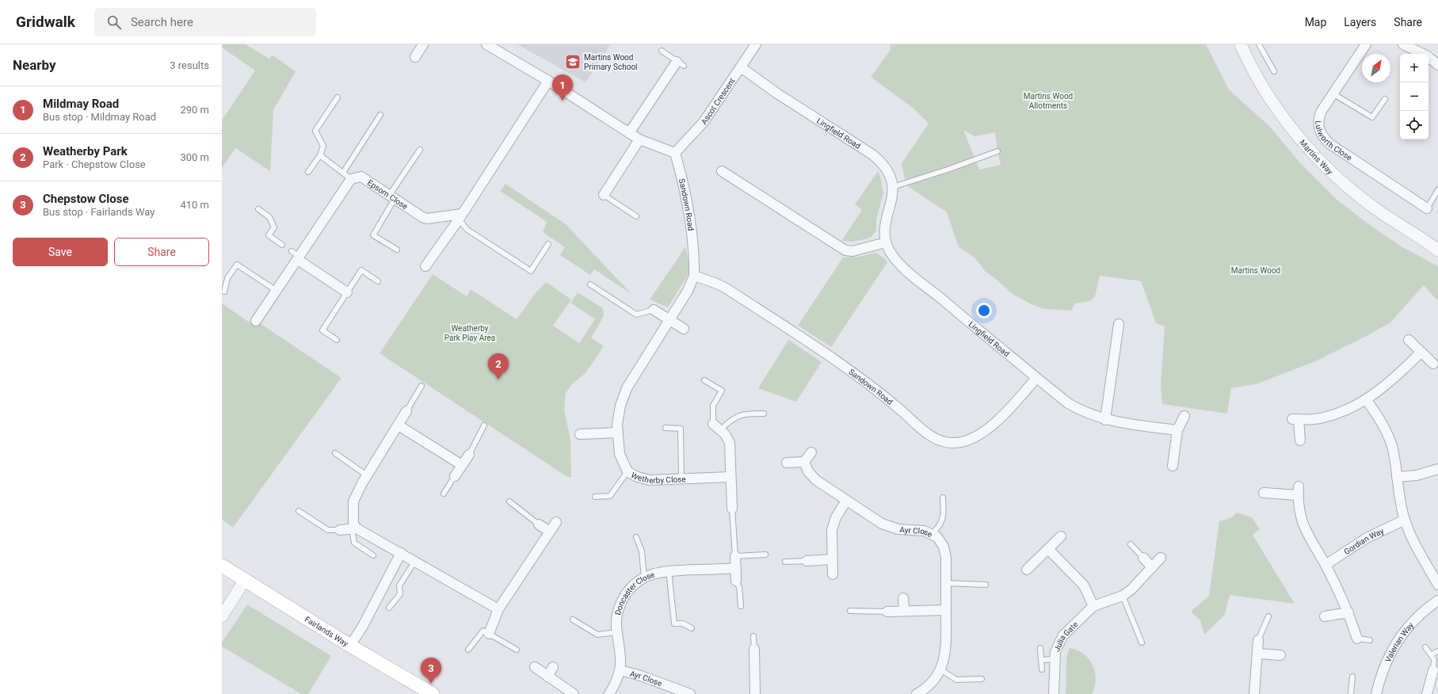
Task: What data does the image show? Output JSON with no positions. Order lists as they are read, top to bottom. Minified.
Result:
{"streets":{"main road":["Fairlands Way"],"street":["Ascot Crescent","Lingfield Road","Lulworth Close","Martins Way","Epsom Close","Sandown Road","Wetherby Close","Ayr Close","Gordian Way","Doncaster Close","Julia Gate","Valerian Way"]},"crossings":[["Ascot Crescent","Lingfield Road"],["Ascot Crescent","Sandown Road"],["Lingfield Road","Sandown Road"],["Sandown Road","Wetherby Close"],["Ayr Close","Doncaster Close"]],"parks":["Martins Wood Allotments","Martins Wood","Weatherby Park Play Area"],"places":{"school or university":["Martins Wood Primary School"]},"north":"top right","page":{"header":"Gridwalk","search":"Search here","nav":["Map","Layers","Share"],"heading":["Nearby","3 results"],"map_buttons":["+","−"],"pins":["1","2","3"],"list":[{"mark":"1","name":"Mildmay Road","note":"Bus stop · Mildmay Road","value":"290 m"},{"mark":"2","name":"Weatherby Park","note":"Park · Chepstow Close","value":"300 m"},{"mark":"3","name":"Chepstow Close","note":"Bus stop · Fairlands Way","value":"410 m"}],"buttons":["Save","Share"]}}
